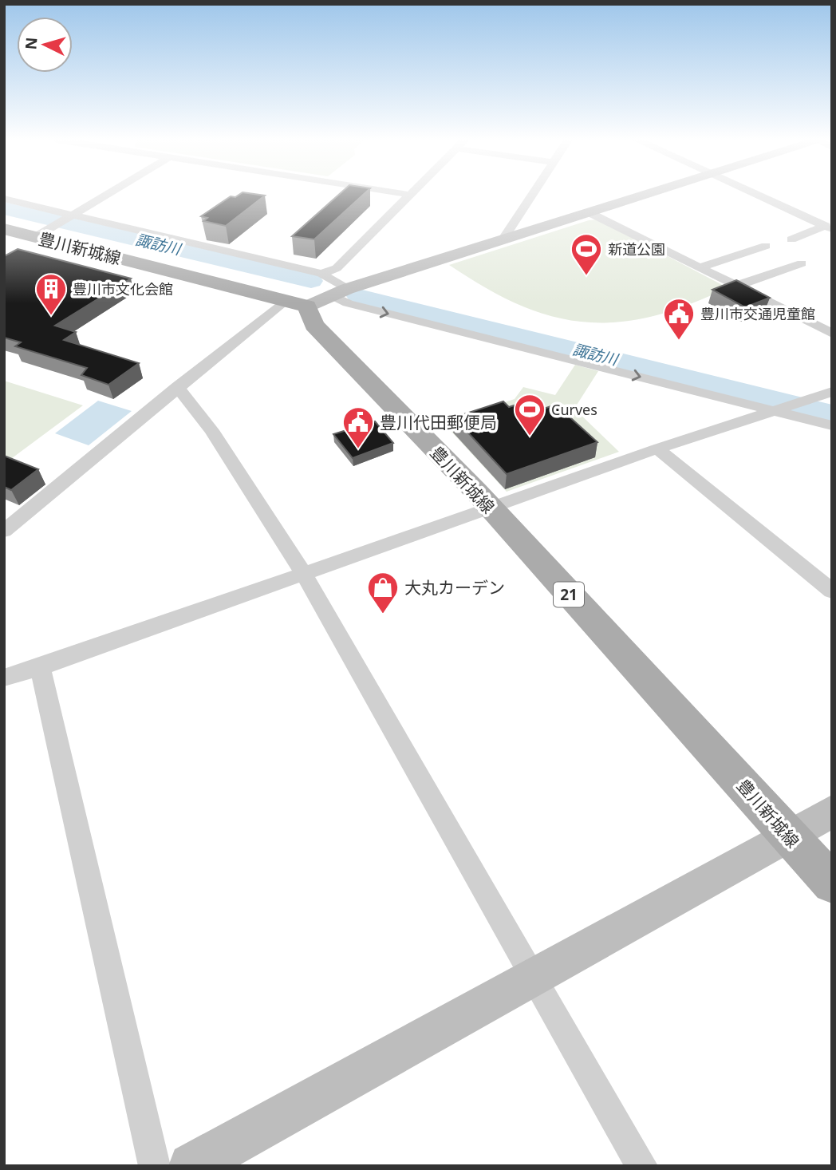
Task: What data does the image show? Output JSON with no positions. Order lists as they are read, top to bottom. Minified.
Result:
{"streets":{"main road":["豊川新城線","21"]},"water":["諏訪川"],"places":{"sports":["新道公園","Curves"],"building":["豊川市文化会館"],"public building":["豊川市交通児童館","豊川代田郵便局"],"shop":["大丸カーデン"]},"north":"left"}
